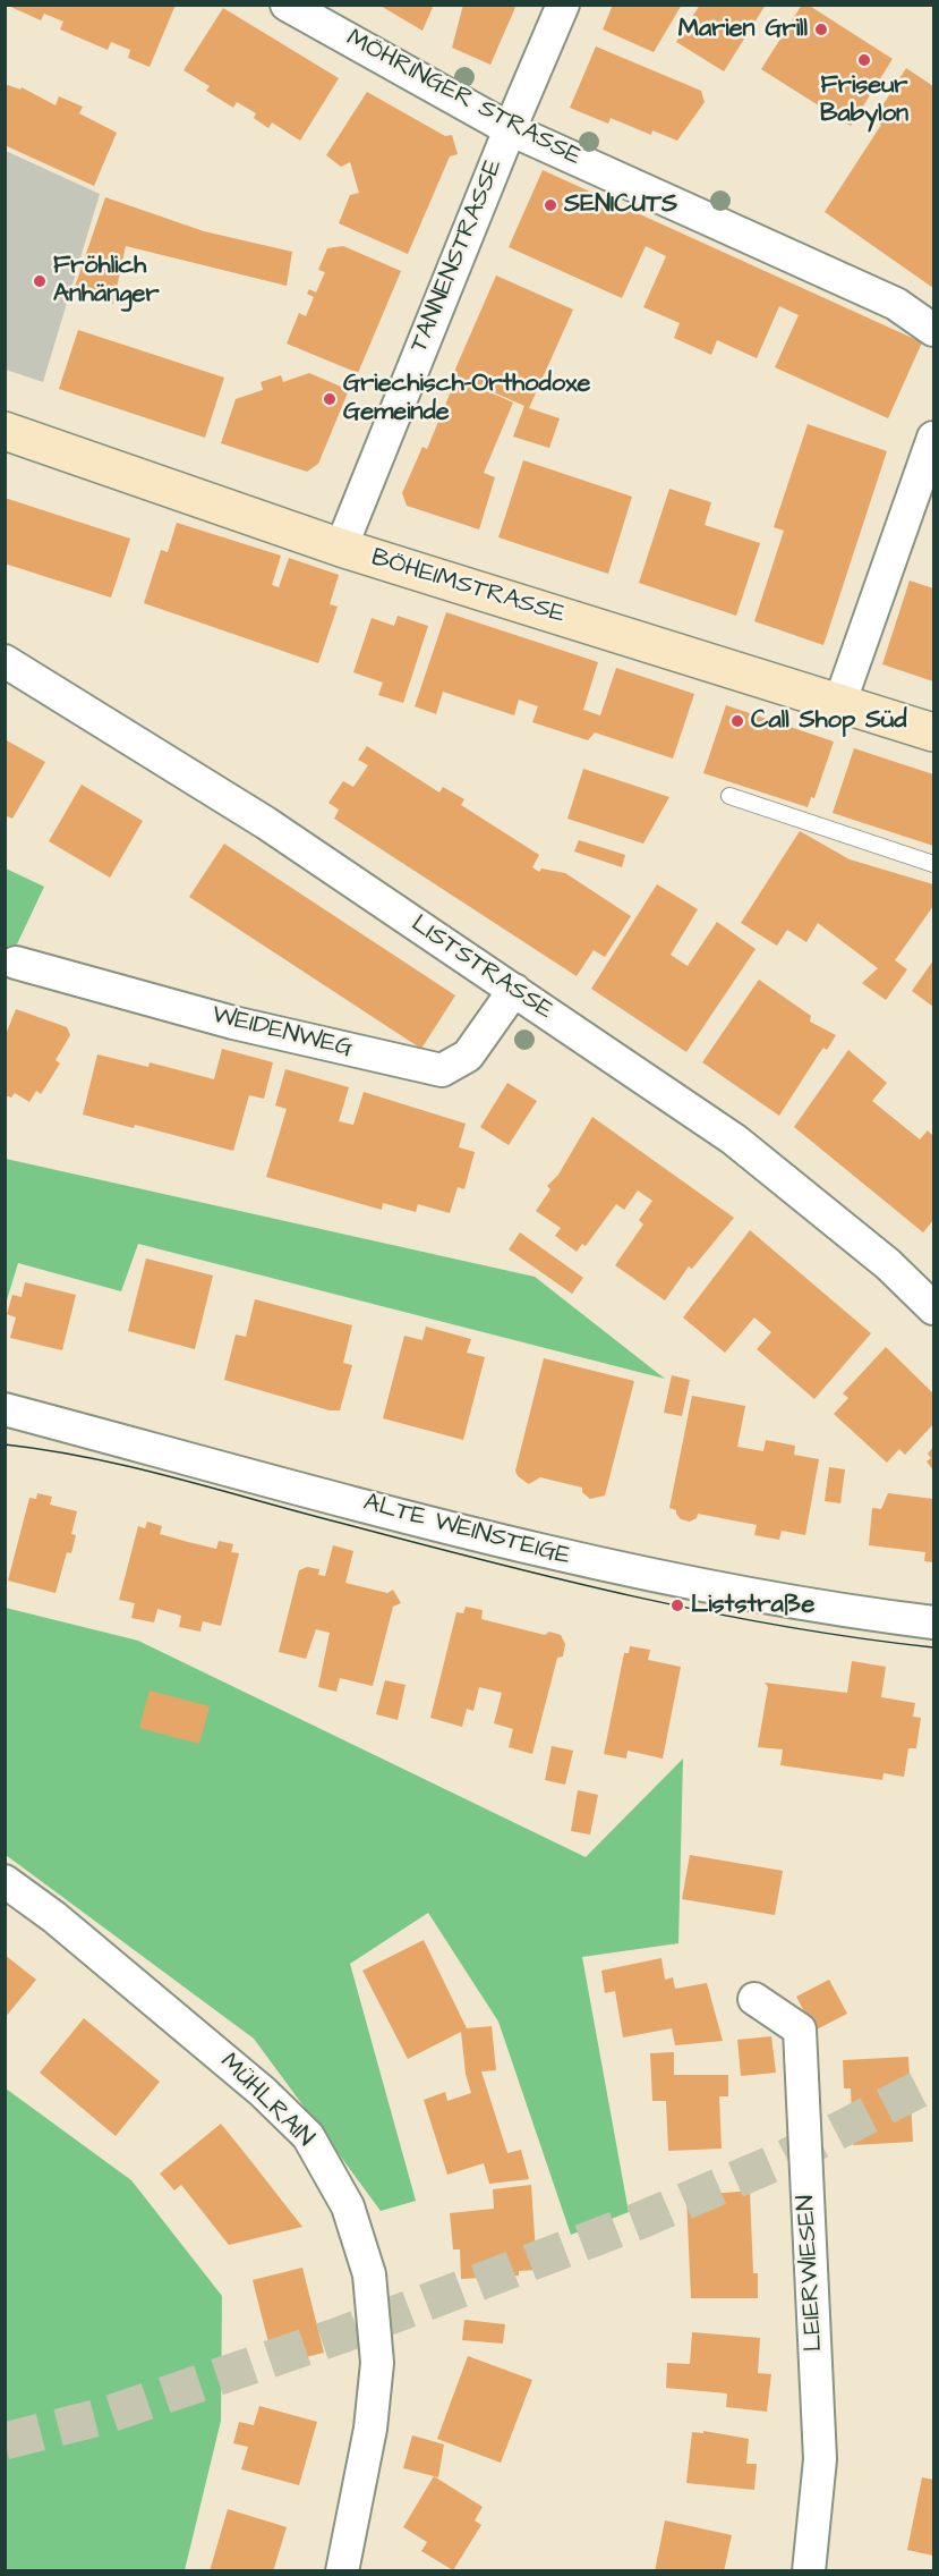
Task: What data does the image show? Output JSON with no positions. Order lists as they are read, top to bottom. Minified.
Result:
{"streets":{"street":["MÖHRINGER STRASSE","TANNENSTRASSE","BÖHEIMSTRASSE","LISTSTRASSE","WEIDENWEG","ALTE WEINSTEIGE","MÜHLRAIN","LEIERWIESEN"]},"crossings":[["MÖHRINGER STRASSE","TANNENSTRASSE"],["TANNENSTRASSE","BÖHEIMSTRASSE"],["LISTSTRASSE","WEIDENWEG"]],"places":["Marien Grill","Friseur Babylon","SENICUTS","Fröhlich Anhänger","Griechisch-Orthodoxe Gemeinde","Call Shop Süd","Liststraße"]}
